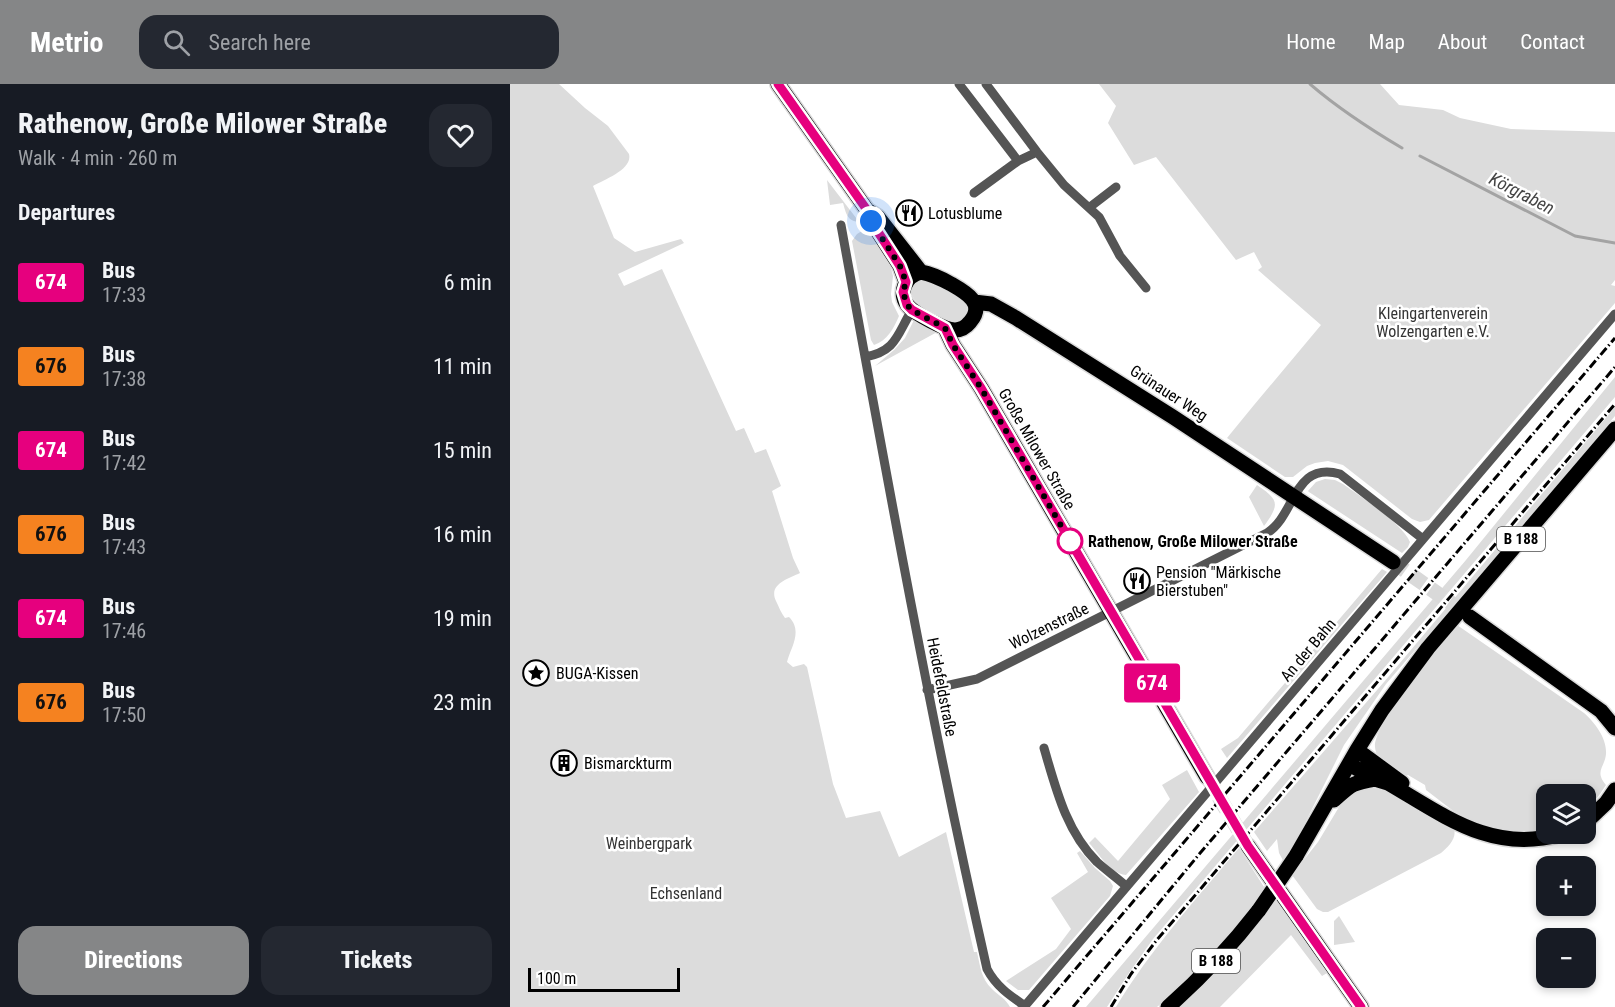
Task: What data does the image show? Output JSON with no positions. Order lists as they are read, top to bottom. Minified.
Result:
{"streets":{"main road":["Grünauer Weg","Große Milower Straße","B 188"],"street":["Wolzenstraße","An der Bahn","Heidefeldstraße"]},"crossings":[["Grünauer Weg","Große Milower Straße"],["Grünauer Weg","Wolzenstraße"],["Große Milower Straße","Wolzenstraße"],["Wolzenstraße","Heidefeldstraße"],["An der Bahn","Heidefeldstraße"]],"water":["Körgraben"],"parks":["Kleingartenverein Wolzengarten e.V.","Weinbergpark","Echsenland"],"places":{"restaurant":["Lotusblume","Pension \"Märkische Bierstuben\""],"other":["Rathenow, Große Milower Straße"],"place":["BUGA-Kissen"],"building":["Bismarckturm"]},"lines":["bus line 674"],"scale_bar":"100 m","page":{"header":"Metrio","search":"Search here","nav":["Home","Map","About","Contact"],"heading":[["Rathenow, Große Milower Straße","Walk · 4 min · 260 m"],"Departures"],"on_map":"674","list":[{"mark":"674","name":"Bus","note":"17:33","value":"6 min"},{"mark":"676","name":"Bus","note":"17:38","value":"11 min"},{"mark":"674","name":"Bus","note":"17:42","value":"15 min"},{"mark":"676","name":"Bus","note":"17:43","value":"16 min"},{"mark":"674","name":"Bus","note":"17:46","value":"19 min"},{"mark":"676","name":"Bus","note":"17:50","value":"23 min"}],"map_buttons":["+","−"],"buttons":["Directions","Tickets"],"scale":"100 m"}}
